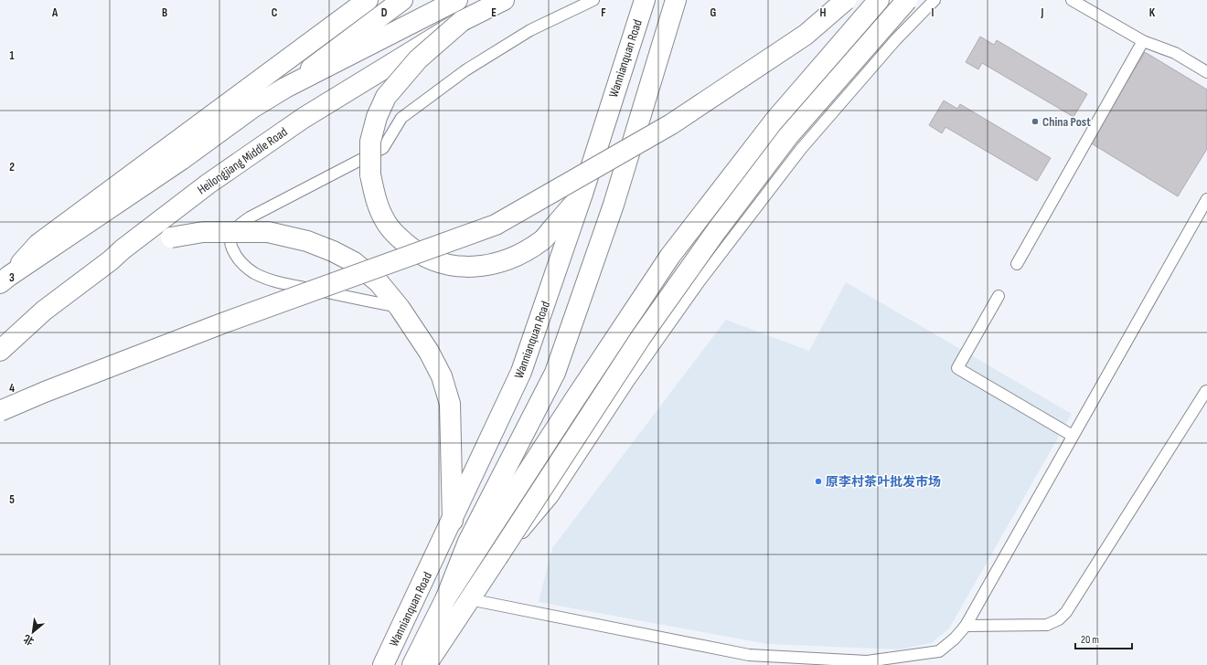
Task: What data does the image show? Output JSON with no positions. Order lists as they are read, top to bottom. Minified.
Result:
{"streets":{"main road":["Wannianquan Road","Heilongjiang Middle Road"]},"places":["China Post","原李村茶叶批发市场"],"scale_bar":"20 m","north":"bottom left","grid":{"columns":["A","B","C","D","E","F","G","H","I","J","K"],"rows":["1","2","3","4","5"]}}
